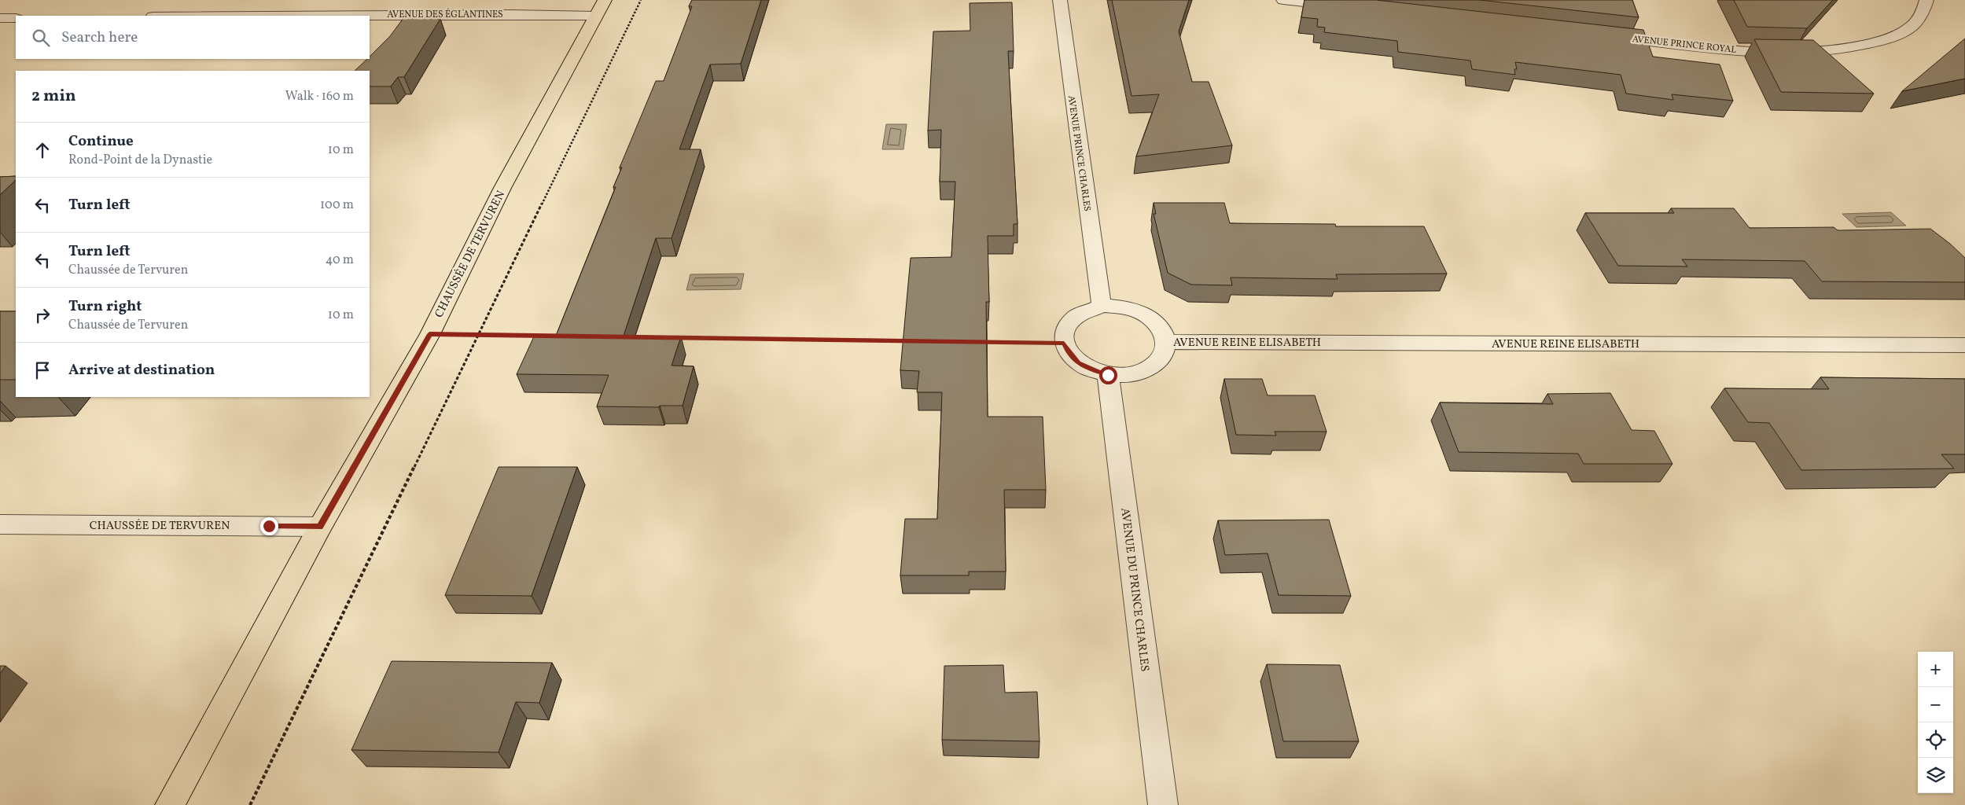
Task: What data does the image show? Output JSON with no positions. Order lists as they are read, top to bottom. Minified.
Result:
{"streets":{"main road":["CHAUSSÉE DE TERVUREN"],"street":["AVENUE DES ÉGLANTINES","AVENUE PRINCE ROYAL","AVENUE PRINCE CHARLES","AVENUE REINE ELISABETH","AVENUE DU PRINCE CHARLES"]},"crossings":[["AVENUE DES ÉGLANTINES","CHAUSSÉE DE TERVUREN"],["AVENUE PRINCE CHARLES","AVENUE REINE ELISABETH"],["AVENUE PRINCE CHARLES","AVENUE DU PRINCE CHARLES"],["AVENUE REINE ELISABETH","AVENUE DU PRINCE CHARLES"]],"page":{"search":"Search here","heading":["2 min","Walk · 160 m"],"list":[["Continue","Rond-Point de la Dynastie","10 m"],["Turn left","100 m"],["Turn left","Chaussée de Tervuren","40 m"],["Turn right","Chaussée de Tervuren","10 m"],"Arrive at destination"],"map_buttons":["+","−"]}}
